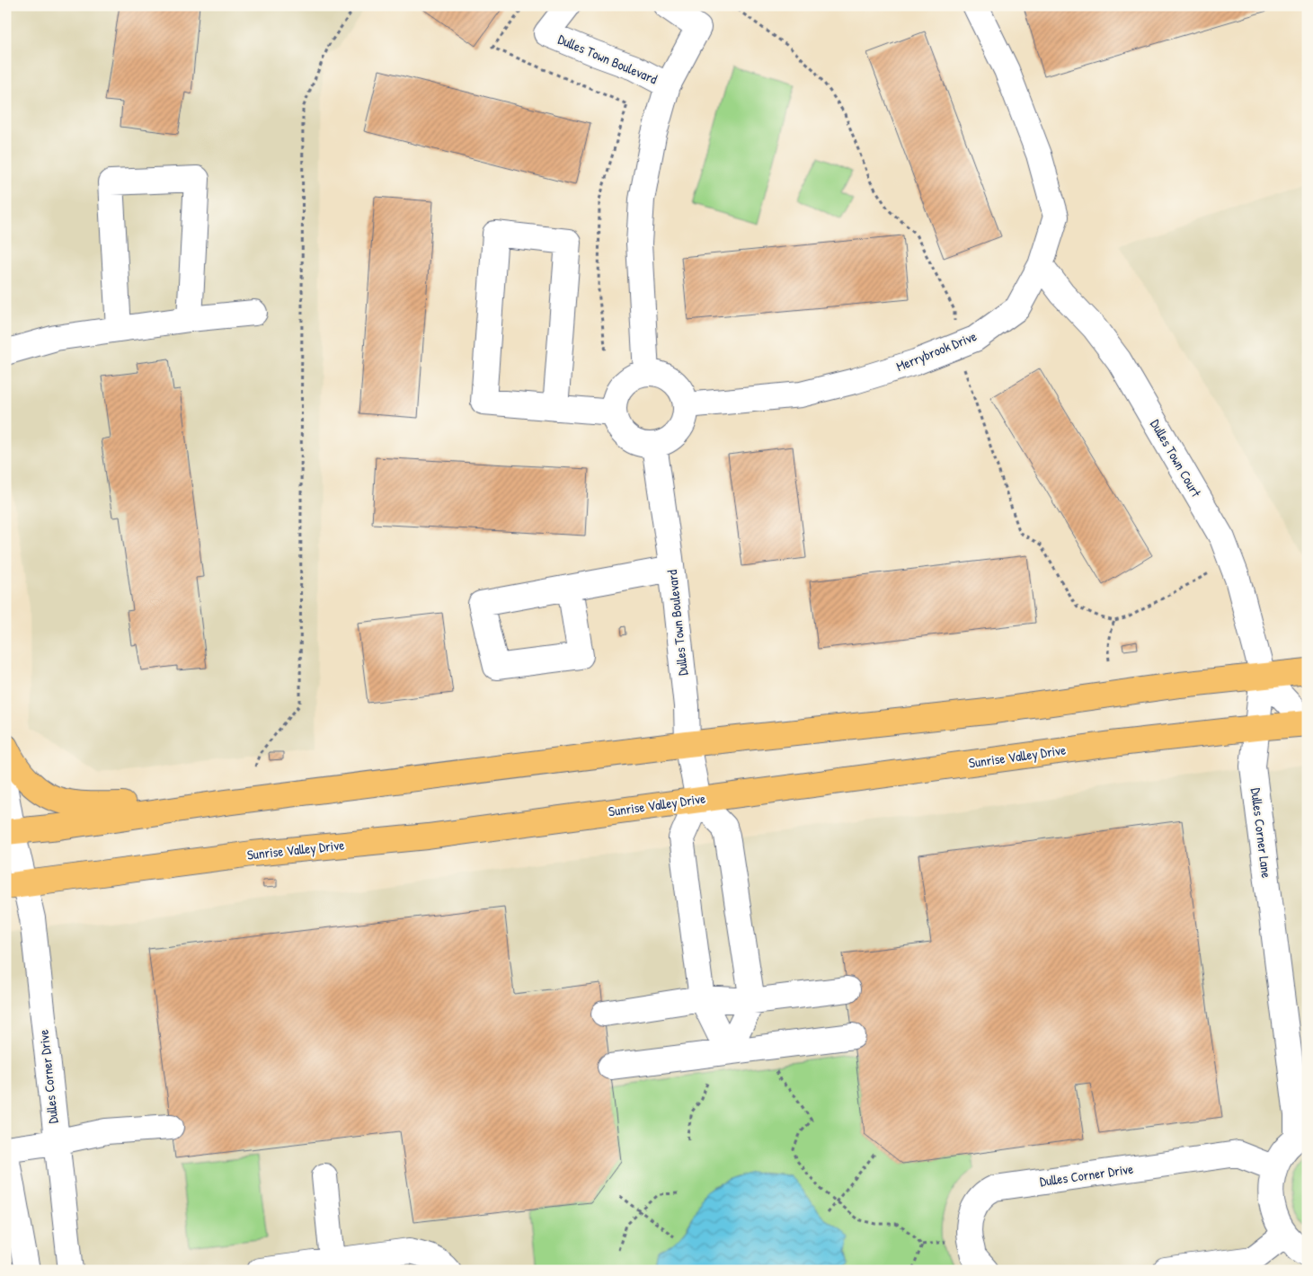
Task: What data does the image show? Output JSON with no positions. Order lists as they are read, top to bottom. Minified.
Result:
{"streets":{"main road":["Sunrise Valley Drive"],"street":["Dulles Town Boulevard","Merrybrook Drive","Dulles Town Court","Dulles Corner Lane","Dulles Corner Drive"]},"crossings":[["Dulles Town Boulevard","Merrybrook Drive"],["Dulles Town Boulevard","Sunrise Valley Drive"],["Merrybrook Drive","Dulles Town Court"],["Dulles Town Court","Dulles Corner Lane"],["Sunrise Valley Drive","Dulles Corner Lane"],["Sunrise Valley Drive","Dulles Corner Drive"]]}
